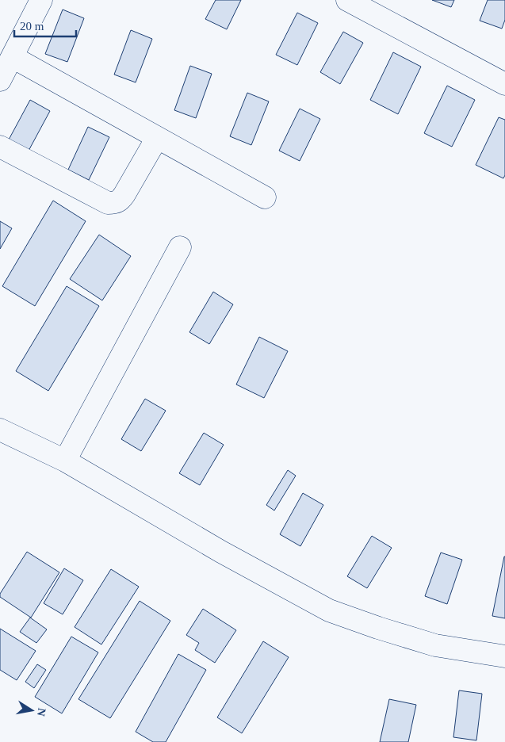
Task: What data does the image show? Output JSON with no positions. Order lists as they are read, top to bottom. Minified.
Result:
{"scale_bar":"20 m","north":"right"}
